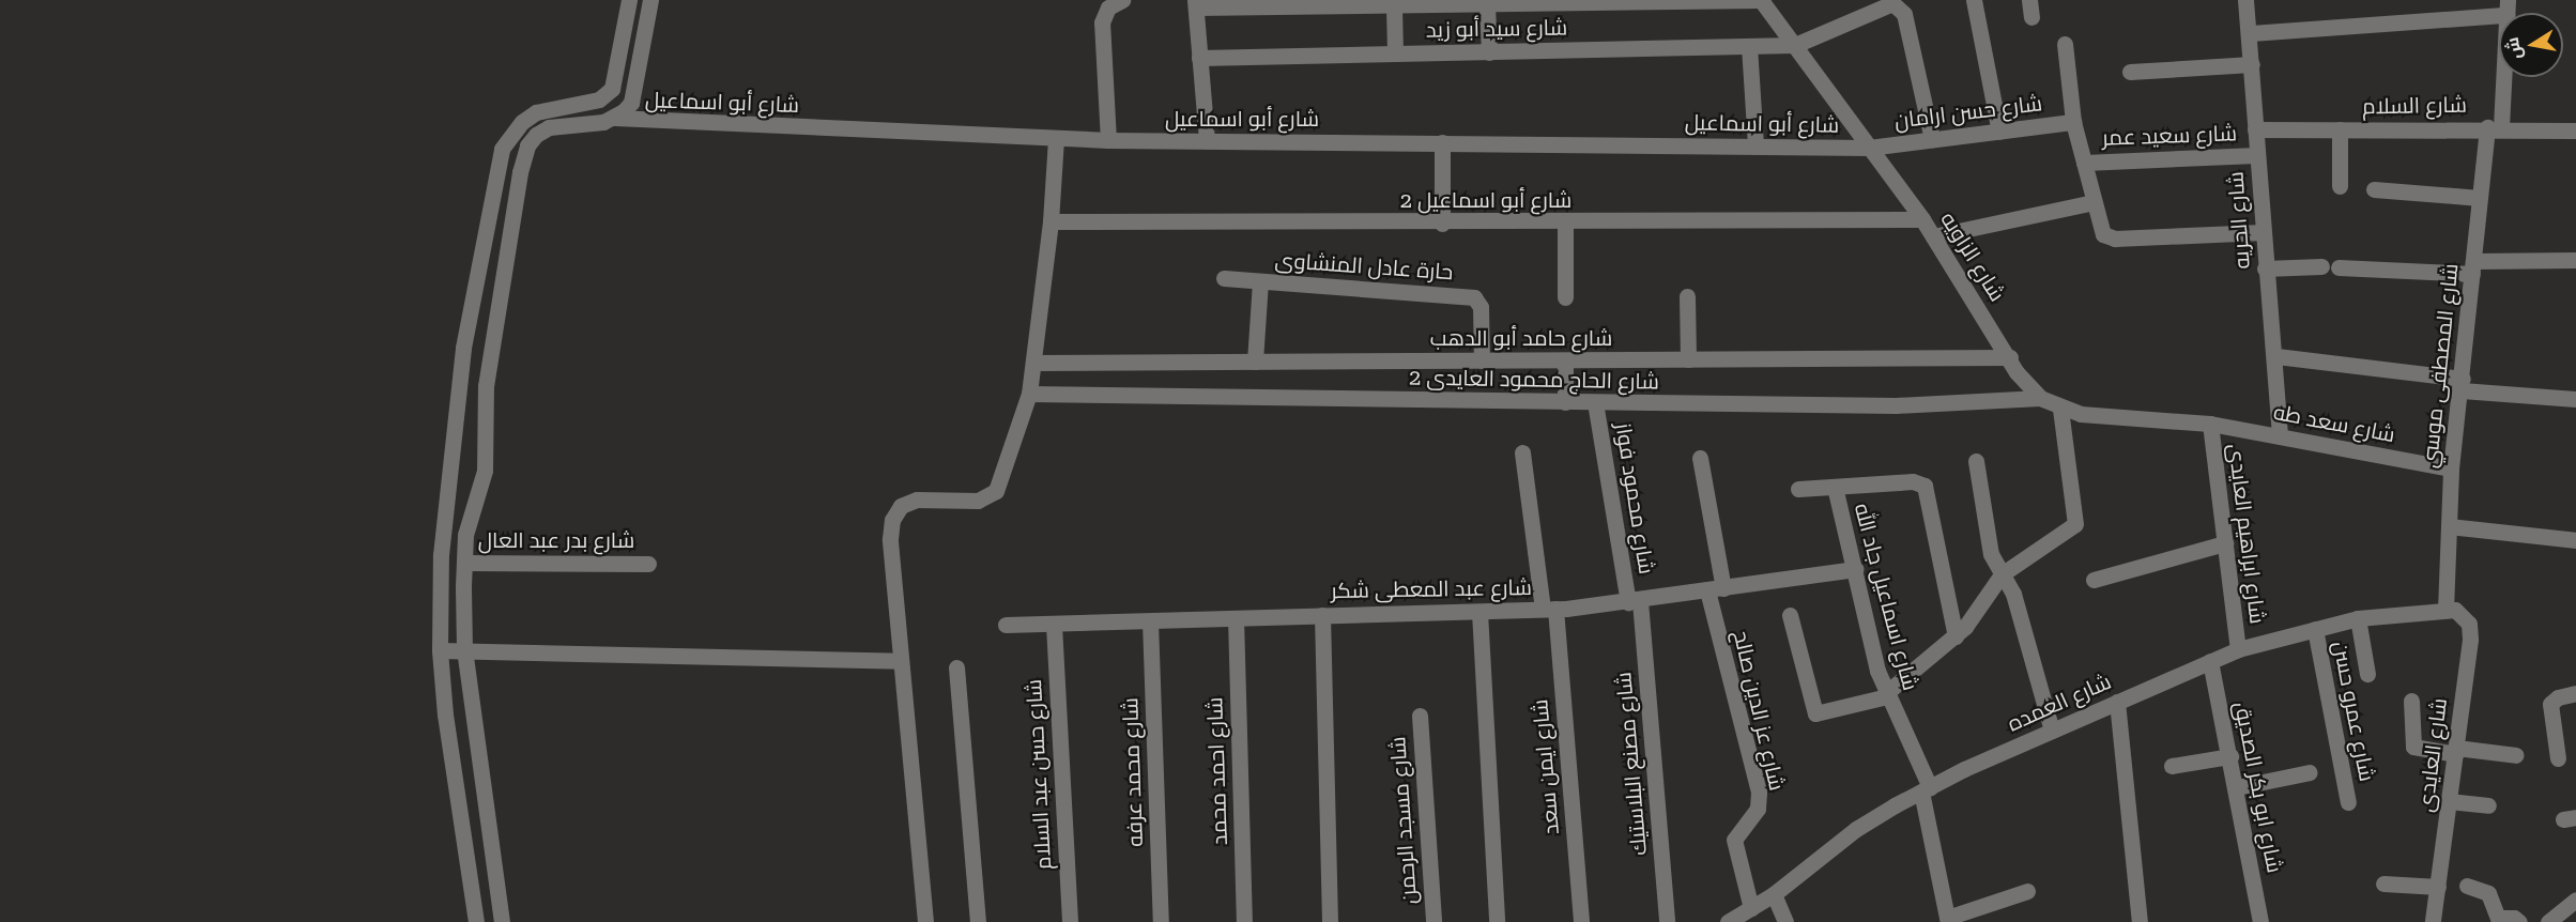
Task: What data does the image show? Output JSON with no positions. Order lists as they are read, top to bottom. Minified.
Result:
{"streets":{"street":["شارع سيد أبو زيد","شارع أبو اسماعيل","شارع السلام","شارع حسن ارامان","شارع سعيد عمر","شارع أبو اسماعيل 2","شارع الحريه","شارع الزاويه","حارة عادل المنشاوى","شارع حامد أبو الدهب","شارع المصطفى موسي","شارع الحاج محمود العايدى 2","شارع سعد طه","شارع محمود فواز","شارع ابراهيم العايدى","شارع بدر عبد العال","شارع عبد المعطى شكر","شارع اسماعيل جاد الله","شارع العمده","شارع عز الدين صالح","شارع عمرو حسن","شارع العايدى","شارع مصنع البلاستيك","شارع ايمن سعد","شارع احمد محمد","شارع محمد عرفه","شارع حسن عبد السلام","شارع ابو بكر الصديق","شارع مسجد الرحمن"]},"crossings":[["شارع سيد أبو زيد","شارع الزاويه"],["شارع أبو اسماعيل","شارع حسن ارامان"],["شارع أبو اسماعيل","شارع الزاويه"],["شارع السلام","شارع الحريه"],["شارع السلام","شارع المصطفى موسي"],["شارع حسن ارامان","شارع الزاويه"],["شارع سعيد عمر","شارع الحريه"],["شارع أبو اسماعيل 2","شارع الزاويه"],["شارع الحريه","شارع سعد طه"],["شارع الزاويه","شارع حامد أبو الدهب"],["شارع الزاويه","شارع الحاج محمود العايدى 2"],["شارع الزاويه","شارع سعد طه"],["شارع الزاويه","شارع ابراهيم العايدى"],["حارة عادل المنشاوى","شارع حامد أبو الدهب"],["شارع المصطفى موسي","شارع سعد طه"],["شارع المصطفى موسي","شارع العمده"],["شارع المصطفى موسي","شارع العايدى"],["شارع الحاج محمود العايدى 2","شارع محمود فواز"],["شارع سعد طه","شارع ابراهيم العايدى"],["شارع محمود فواز","شارع عبد المعطى شكر"],["شارع محمود فواز","شارع مصنع البلاستيك"],["شارع ابراهيم العايدى","شارع العمده"],["شارع عبد المعطى شكر","شارع اسماعيل جاد الله"],["شارع عبد المعطى شكر","شارع عز الدين صالح"],["شارع عبد المعطى شكر","شارع مصنع البلاستيك"],["شارع عبد المعطى شكر","شارع ايمن سعد"],["شارع عبد المعطى شكر","شارع احمد محمد"],["شارع عبد المعطى شكر","شارع محمد عرفه"],["شارع عبد المعطى شكر","شارع حسن عبد السلام"],["شارع اسماعيل جاد الله","شارع العمده"],["شارع العمده","شارع عز الدين صالح"],["شارع العمده","شارع عمرو حسن"],["شارع العمده","شارع العايدى"],["شارع العمده","شارع ابو بكر الصديق"]],"north":"left"}
